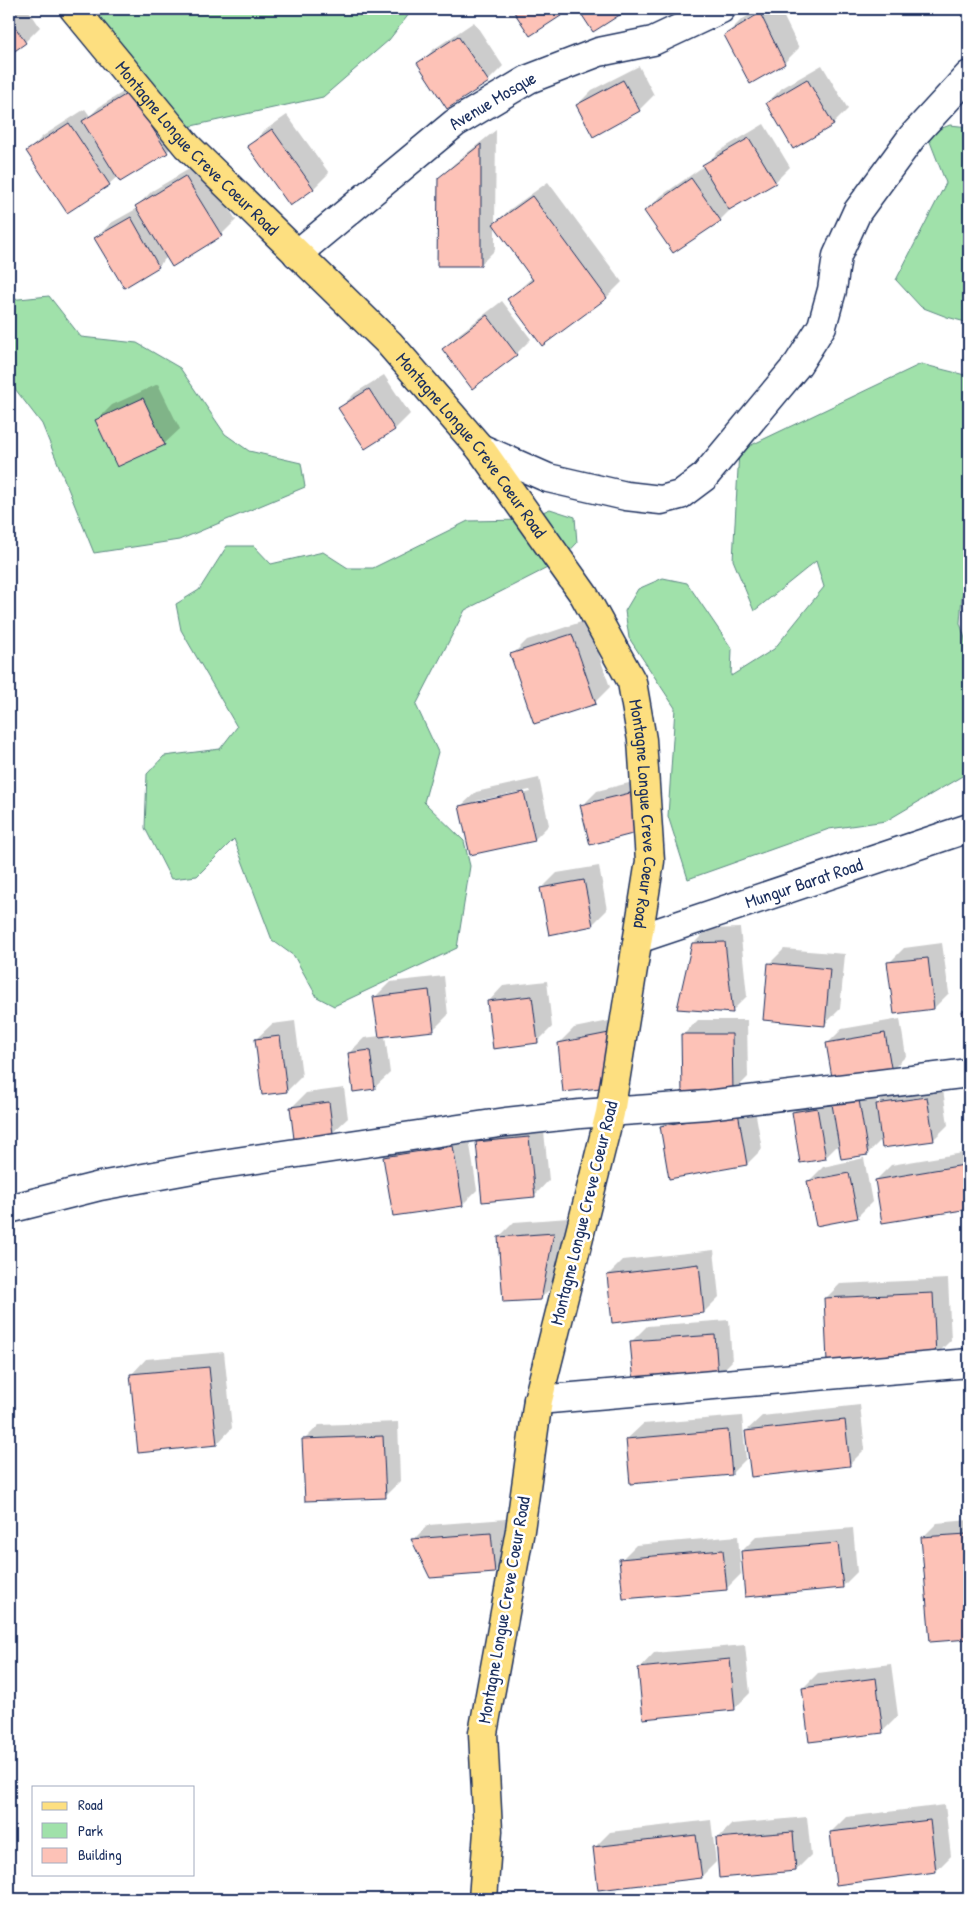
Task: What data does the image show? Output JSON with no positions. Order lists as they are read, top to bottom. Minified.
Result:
{"streets":{"main road":["Montagne Longue Creve Coeur Road"],"street":["Avenue Mosque","Mungur Barat Road"]},"crossings":[["Avenue Mosque","Montagne Longue Creve Coeur Road"],["Montagne Longue Creve Coeur Road","Mungur Barat Road"]],"legend":["Road","Park","Building"]}
